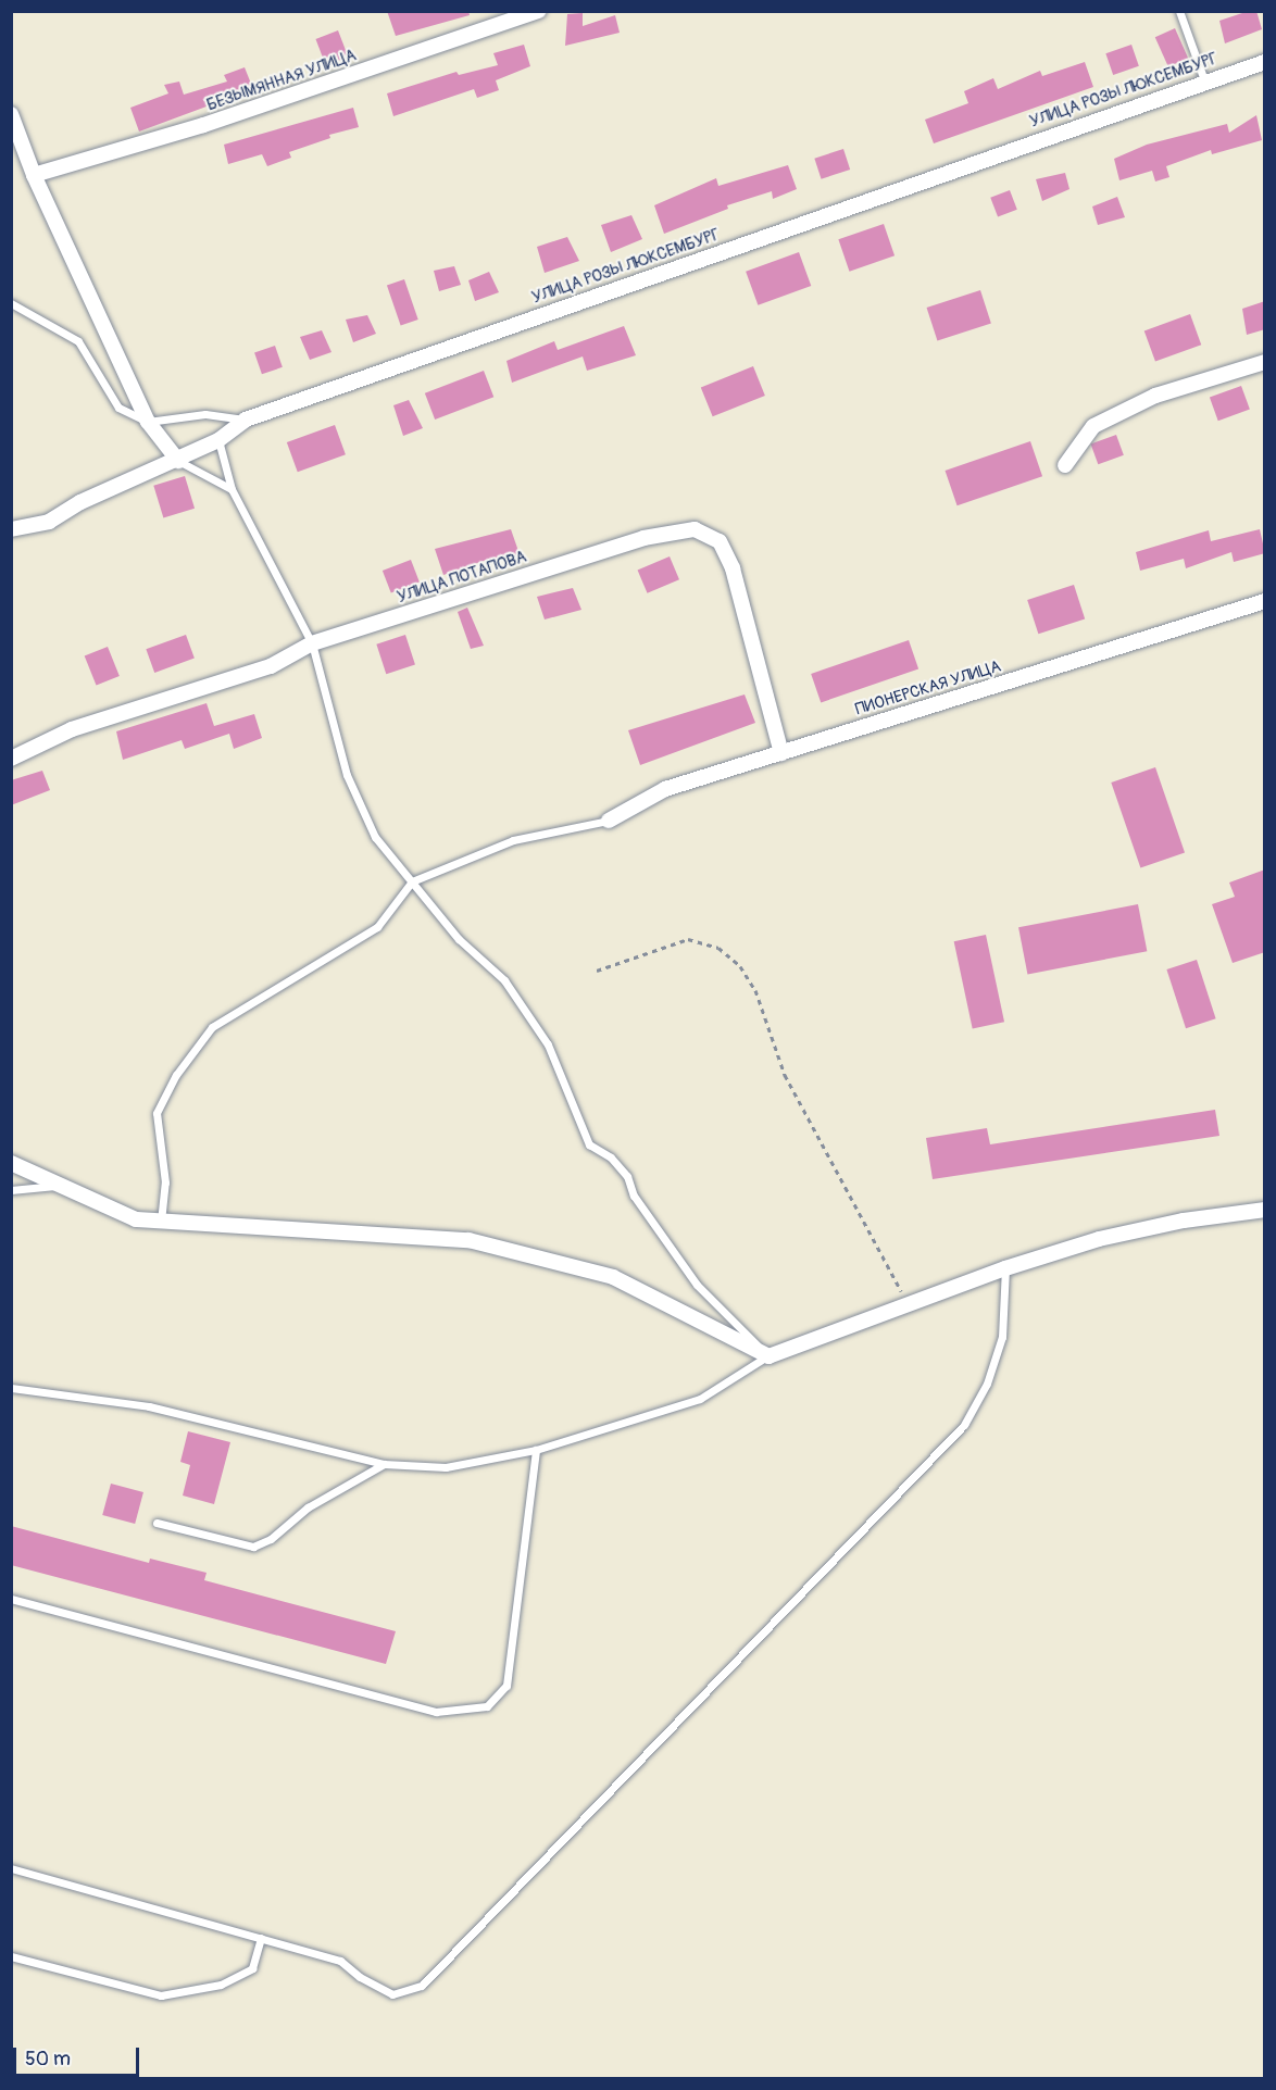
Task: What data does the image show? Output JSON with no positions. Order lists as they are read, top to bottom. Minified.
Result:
{"streets":{"street":["БЕЗЫМЯННАЯ УЛИЦА","УЛИЦА РОЗЫ ЛЮКСЕМБУРГ","УЛИЦА ПОТАПОВА","ПИОНЕРСКАЯ УЛИЦА"]},"crossings":[["УЛИЦА ПОТАПОВА","ПИОНЕРСКАЯ УЛИЦА"]],"scale_bar":"50 m"}
